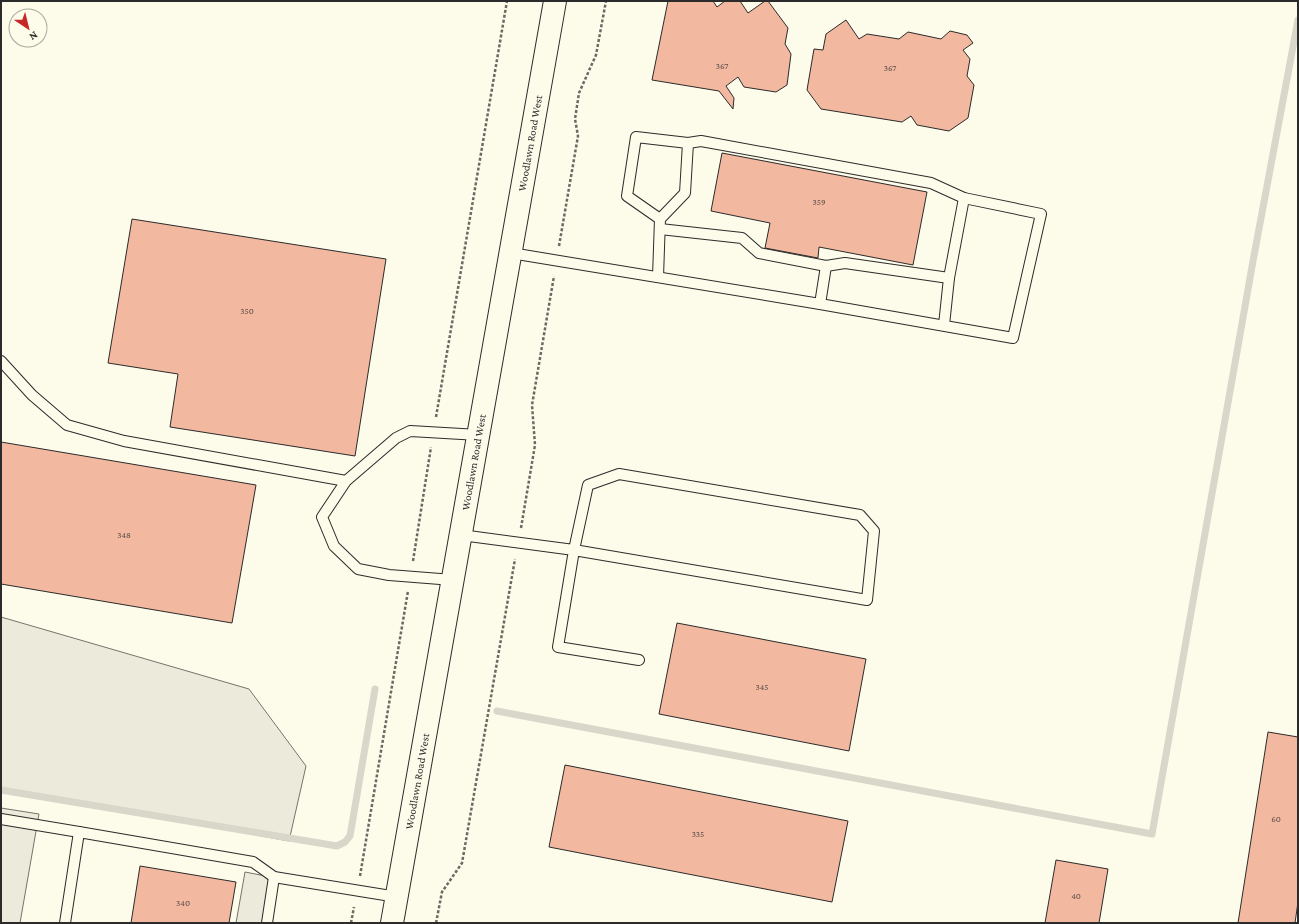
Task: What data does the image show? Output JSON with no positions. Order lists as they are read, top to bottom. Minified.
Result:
{"streets":{"main road":["Woodlawn Road West"]},"house_numbers":["367","367","359","350","348","345","60","335","40","340"],"north":"bottom right"}
